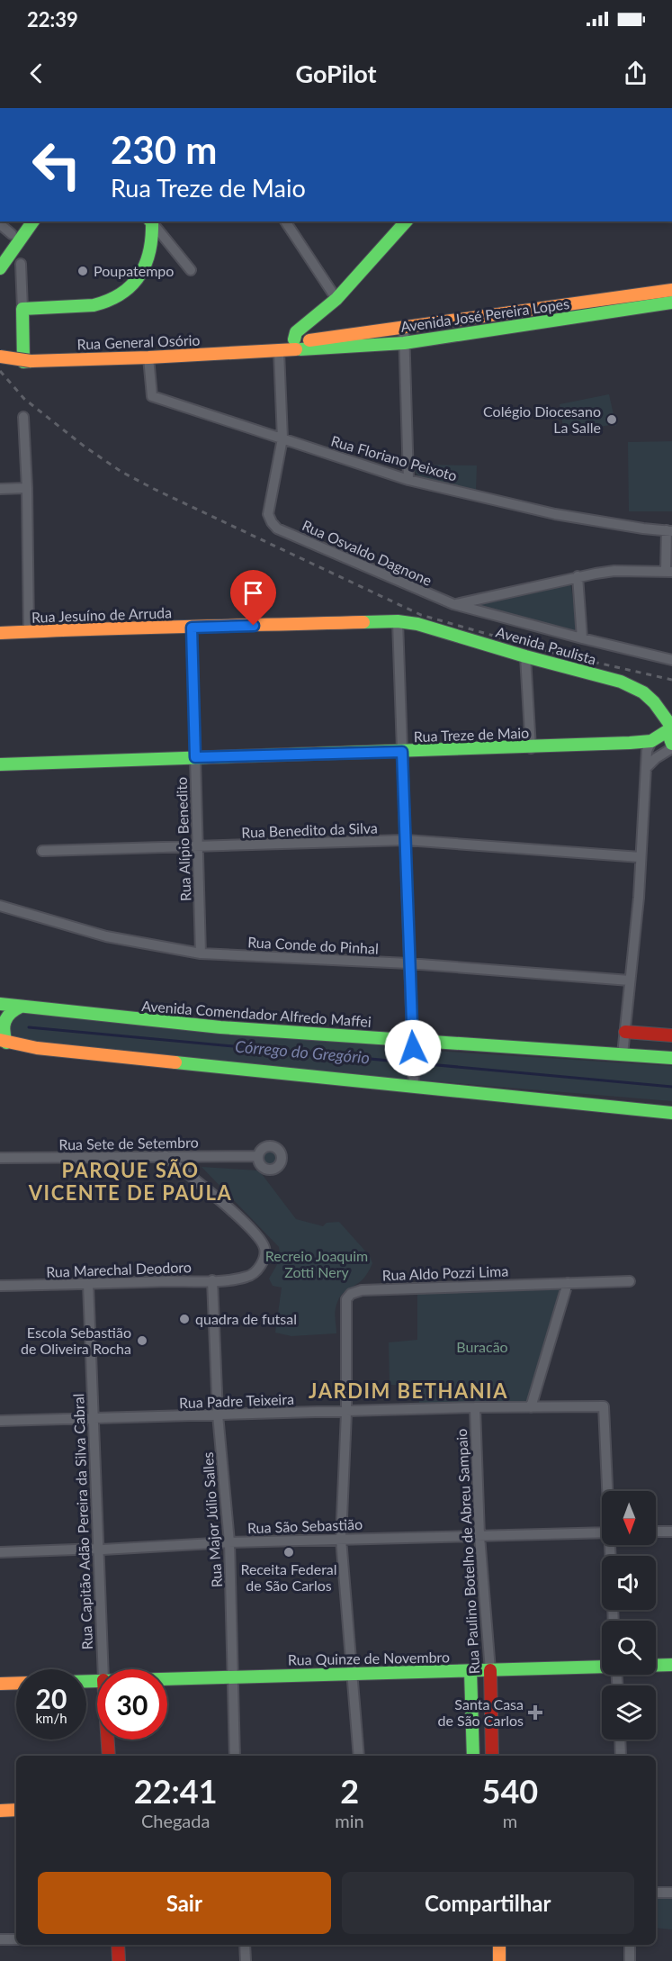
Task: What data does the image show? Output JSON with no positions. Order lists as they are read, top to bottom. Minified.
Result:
{"streets":{"main road":["Avenida José Pereira Lopes","Rua General Osório","Rua Jesuíno de Arruda","Avenida Paulista","Rua Treze de Maio","Avenida Comendador Alfredo Maffei","Rua Capitão Adão Pereira da Silva Cabral","Rua Paulino Botelho de Abreu Sampaio","Rua Quinze de Novembro"],"street":["Rua Floriano Peixoto","Rua Osvaldo Dagnone","Rua Benedito da Silva","Rua Alípio Benedito","Rua Conde do Pinhal","Rua Sete de Setembro","Rua Marechal Deodoro","Rua Aldo Pozzi Lima","Rua Padre Teixeira","Rua Major Júlio Salles","Rua São Sebastião"]},"crossings":[["Avenida José Pereira Lopes","Rua General Osório"],["Rua General Osório","Rua Floriano Peixoto"],["Rua Floriano Peixoto","Rua Osvaldo Dagnone"],["Rua Osvaldo Dagnone","Avenida Paulista"],["Rua Jesuíno de Arruda","Avenida Paulista"],["Rua Jesuíno de Arruda","Rua Alípio Benedito"],["Avenida Paulista","Rua Treze de Maio"],["Rua Treze de Maio","Rua Alípio Benedito"],["Rua Benedito da Silva","Rua Alípio Benedito"],["Rua Alípio Benedito","Rua Conde do Pinhal"],["Rua Sete de Setembro","Rua Marechal Deodoro"],["Rua Marechal Deodoro","Rua Major Júlio Salles"],["Rua Marechal Deodoro","Rua Capitão Adão Pereira da Silva Cabral"],["Rua Aldo Pozzi Lima","Rua Padre Teixeira"],["Rua Aldo Pozzi Lima","Rua São Sebastião"],["Rua Aldo Pozzi Lima","Rua Quinze de Novembro"],["Rua Padre Teixeira","Rua Major Júlio Salles"],["Rua Padre Teixeira","Rua Capitão Adão Pereira da Silva Cabral"],["Rua Padre Teixeira","Rua Paulino Botelho de Abreu Sampaio"],["Rua Major Júlio Salles","Rua São Sebastião"],["Rua Major Júlio Salles","Rua Quinze de Novembro"],["Rua Capitão Adão Pereira da Silva Cabral","Rua São Sebastião"],["Rua São Sebastião","Rua Paulino Botelho de Abreu Sampaio"],["Rua Paulino Botelho de Abreu Sampaio","Rua Quinze de Novembro"]],"districts":["PARQUE SÃO VICENTE DE PAULA","JARDIM BETHANIA"],"water":["Córrego do Gregório"],"parks":["Recreio Joaquim Zotti Nery","Buracão"],"places":{"other":["Poupatempo","Colégio Diocesano La Salle","quadra de futsal","Escola Sebastião de Oliveira Rocha","Receita Federal de São Carlos"],"health":["Santa Casa de São Carlos"]},"north":"bottom","page":{"status":"22:39","header":"GoPilot","turn":["230 m","Rua Treze de Maio"],"speed":"20 km/h","limit":"30","eta":["22:41","Chegada","2","min","540","m"],"buttons":["Sair","Compartilhar"]}}
